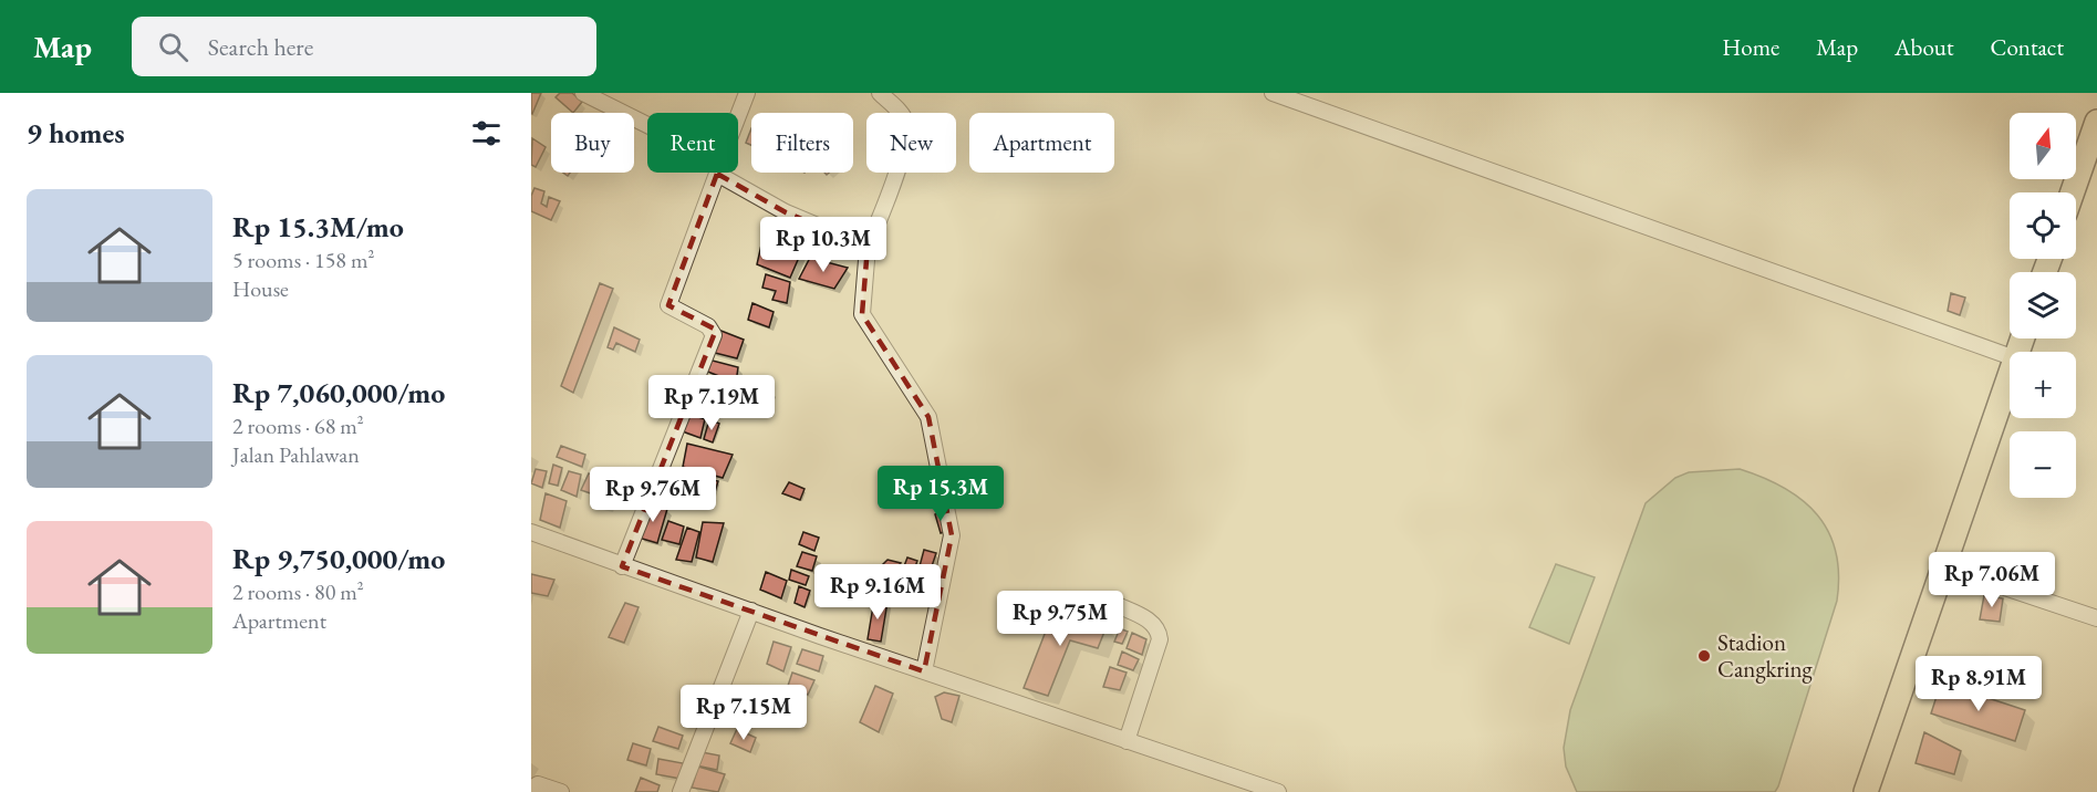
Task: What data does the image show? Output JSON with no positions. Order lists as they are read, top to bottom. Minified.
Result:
{"places":["Stadion Cangkring"],"north":"top","page":{"header":"Map","search":"Search here","nav":["Home","Map","About","Contact"],"heading":"9 homes","map_buttons":["+","−"],"chip":["Buy","Rent","Filters","New","Apartment"],"list":[{"name":"Rp 15.3M/mo","note":"5 rooms · 158 m² · House"},{"name":"Rp 7,060,000/mo","note":"2 rooms · 68 m² · Jalan Pahlawan"},{"name":"Rp 9,750,000/mo","note":"2 rooms · 80 m² · Apartment"}],"price":["Rp 10.3M","Rp 7.19M","Rp 15.3M","Rp 9.76M","Rp 7.06M","Rp 9.16M","Rp 9.75M","Rp 8.91M","Rp 7.15M"]}}
